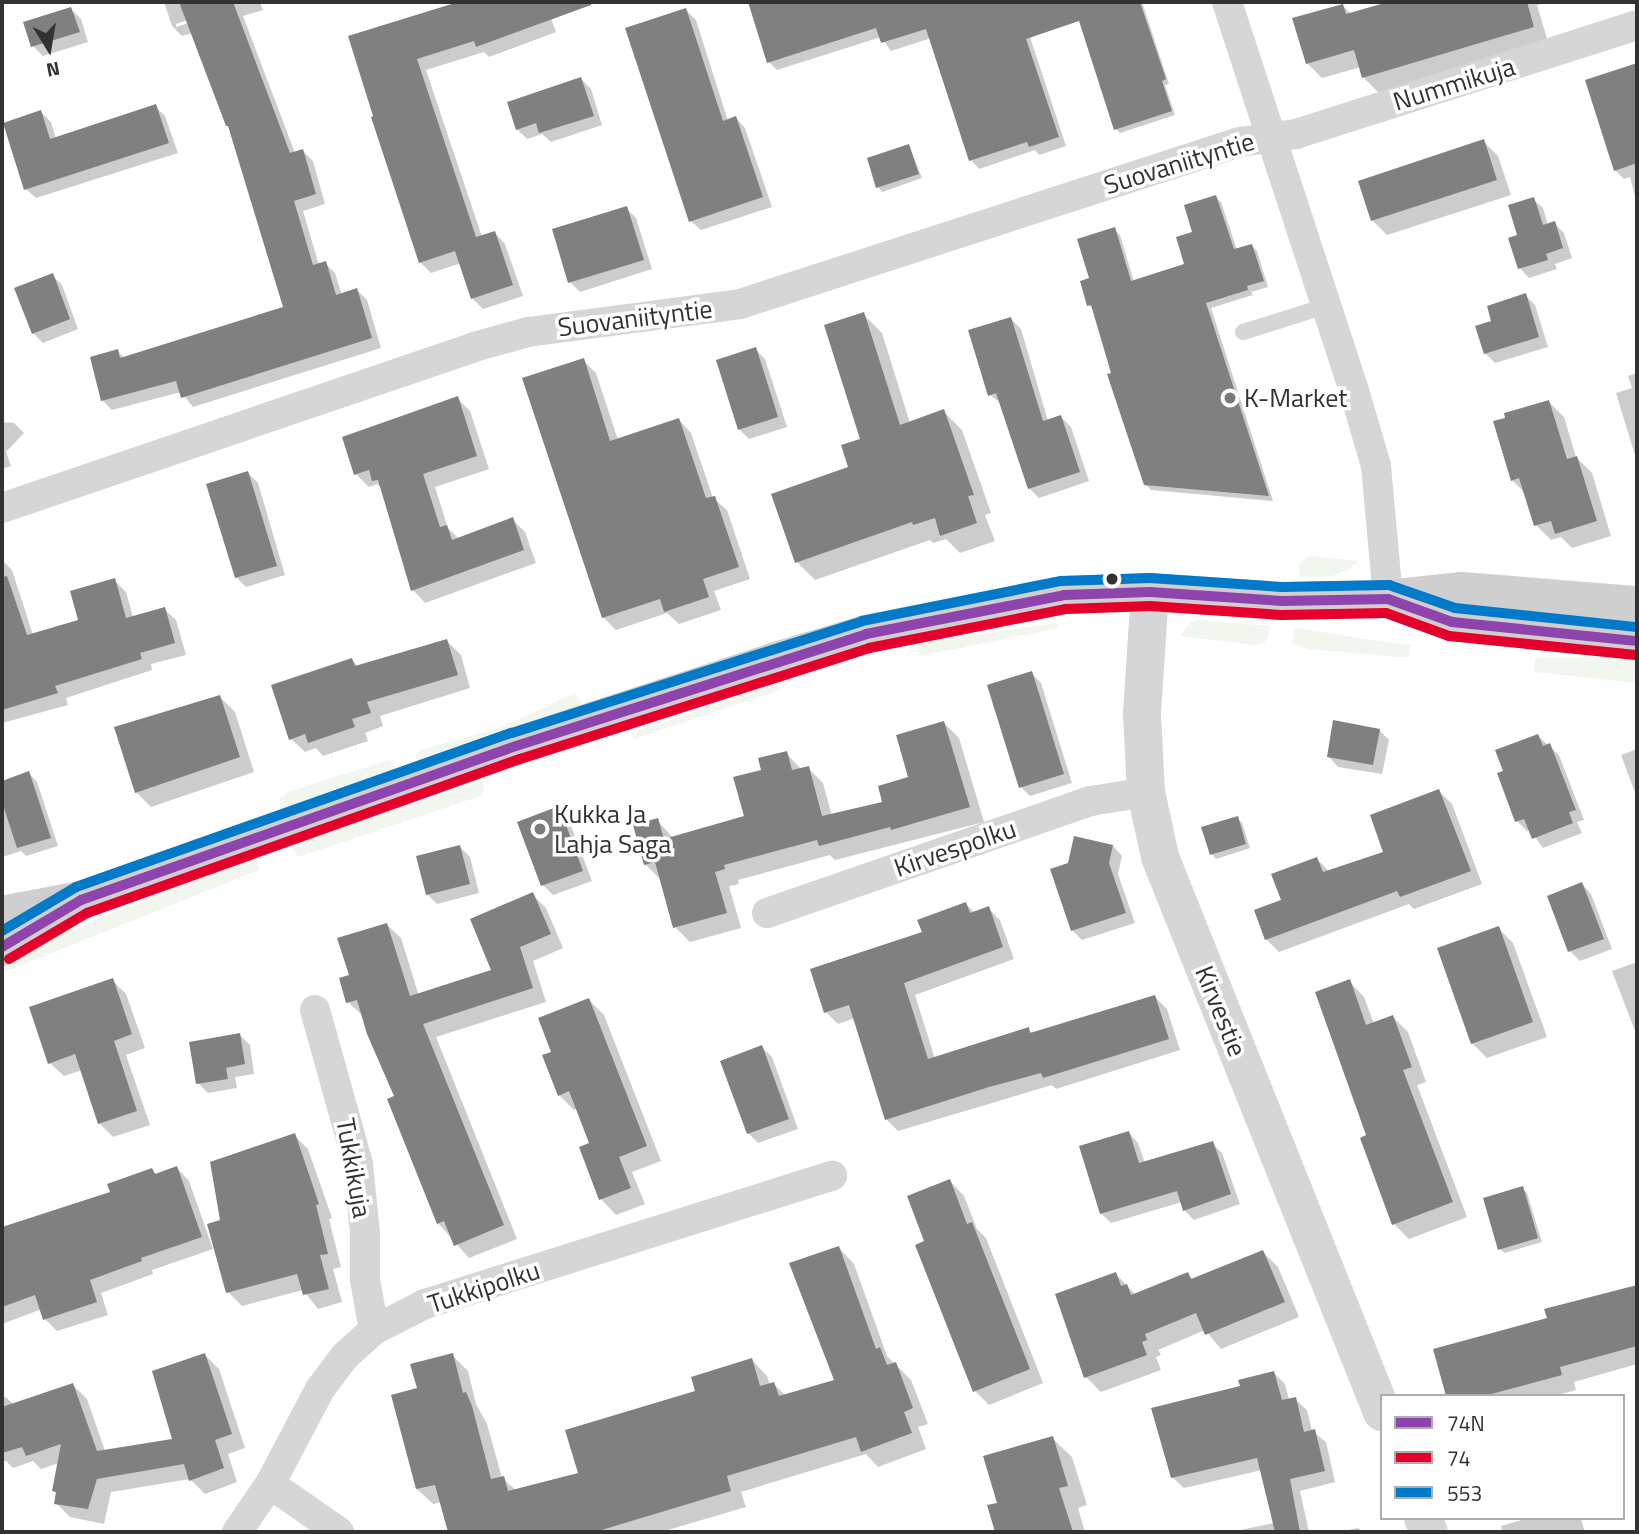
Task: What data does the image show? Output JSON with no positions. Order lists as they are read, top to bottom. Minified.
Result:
{"streets":{"street":["Nummikuja","Suovaniityntie","Kirvespolku","Kirvestie","Tukkikuja","Tukkipolku"]},"crossings":[["Nummikuja","Suovaniityntie"],["Kirvespolku","Kirvestie"],["Tukkikuja","Tukkipolku"]],"places":["K-Market","Kukka Ja Lahja Saga"],"lines":["transit line 553","transit line 74N","transit line 74"],"legend":["74N","74","553"],"north":"bottom"}
